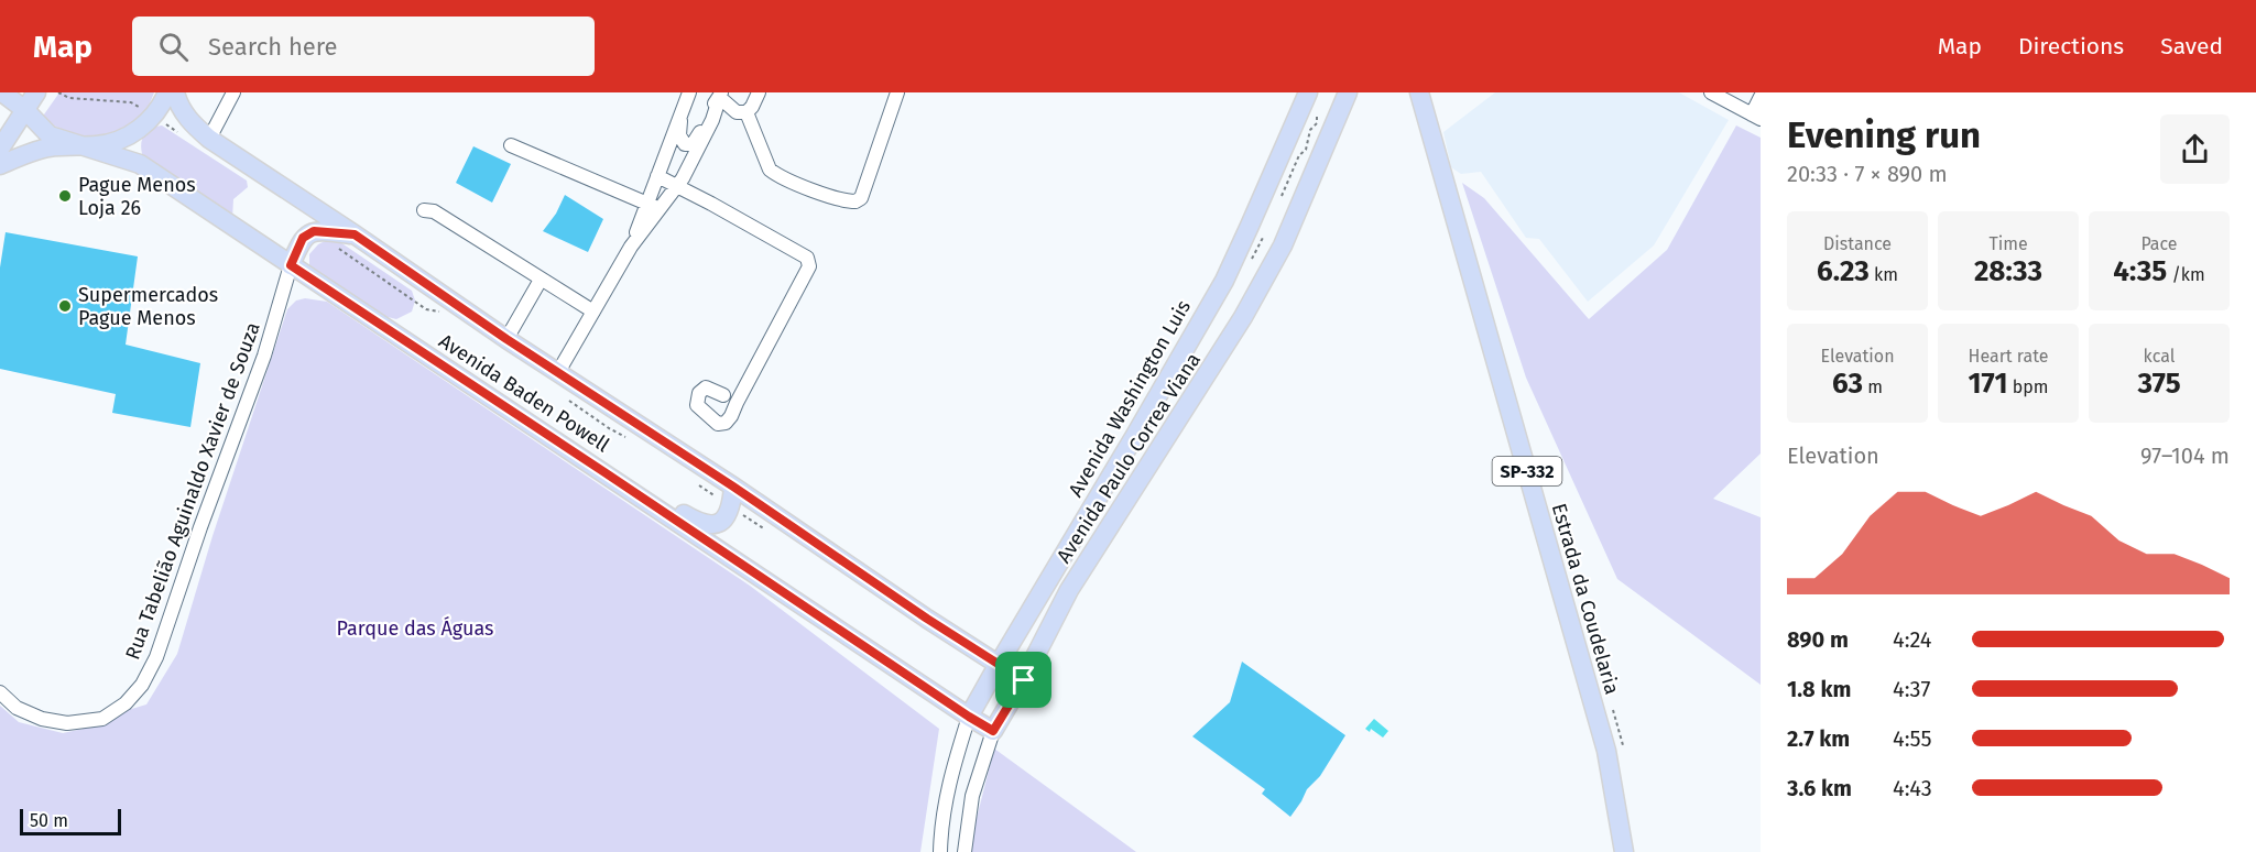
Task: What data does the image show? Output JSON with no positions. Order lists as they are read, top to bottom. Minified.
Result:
{"streets":{"main road":["Avenida Baden Powell","Avenida Washington Luis","Avenida Paulo Correa Viana","SP-332","Estrada da Coudelaria"],"street":["Rua Tabelião Aguinaldo Xavier de Souza"]},"crossings":[["Avenida Baden Powell","Avenida Washington Luis"],["Avenida Baden Powell","Avenida Paulo Correa Viana"],["Avenida Baden Powell","Rua Tabelião Aguinaldo Xavier de Souza"]],"parks":["Parque das Águas"],"places":["Pague Menos Loja 26","Supermercados Pague Menos"],"scale_bar":"50 m","page":{"header":"Map","search":"Search here","nav":["Map","Directions","Saved"],"heading":["Evening run","20:33 · 7 × 890 m"],"stats":[["Distance","6.23 km"],["Time","28:33"],["Pace","4:35 /km"],["Elevation","63 m"],["Heart rate","171 bpm"],["kcal","375"]],"chart":["Elevation","97–104 m"],"list":[{"name":"890 m","note":"4:24"},{"name":"1.8 km","note":"4:37"},{"name":"2.7 km","note":"4:55"},{"name":"3.6 km","note":"4:43"}],"scale":"50 m"}}
